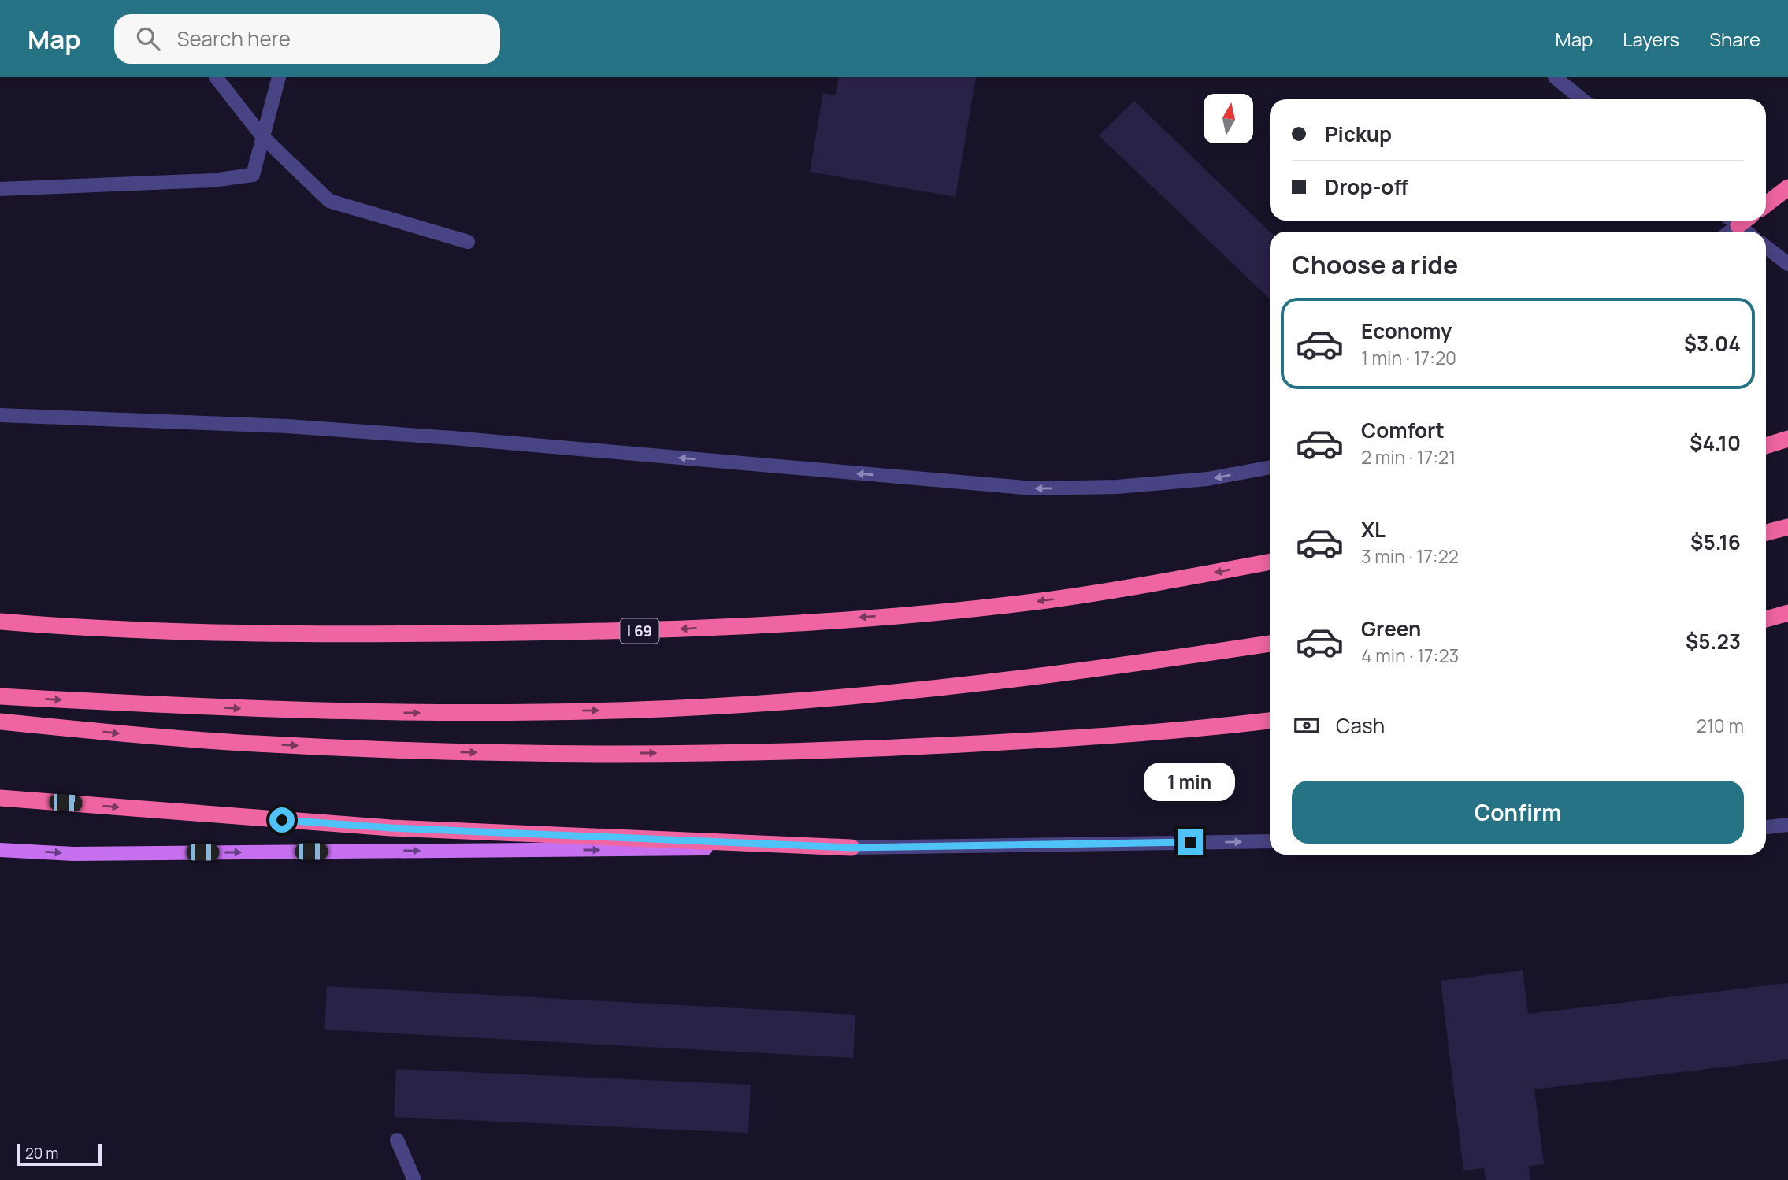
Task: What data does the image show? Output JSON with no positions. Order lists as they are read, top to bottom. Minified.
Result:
{"streets":{"highway":["I 69"]},"scale_bar":"20 m","north":"top","page":{"header":"Map","search":"Search here","nav":["Map","Layers","Share"],"banner":["Pickup","Drop-off"],"heading":"Choose a ride","list":[{"name":"Economy","note":"1 min · 17:20","value":"$3.04"},{"name":"Comfort","note":"2 min · 17:21","value":"$4.10"},{"name":"XL","note":"3 min · 17:22","value":"$5.16"},{"name":"Green","note":"4 min · 17:23","value":"$5.23"}],"pay":["Cash","210 m"],"bubble":"1 min","buttons":"Confirm","scale":"20 m"}}
